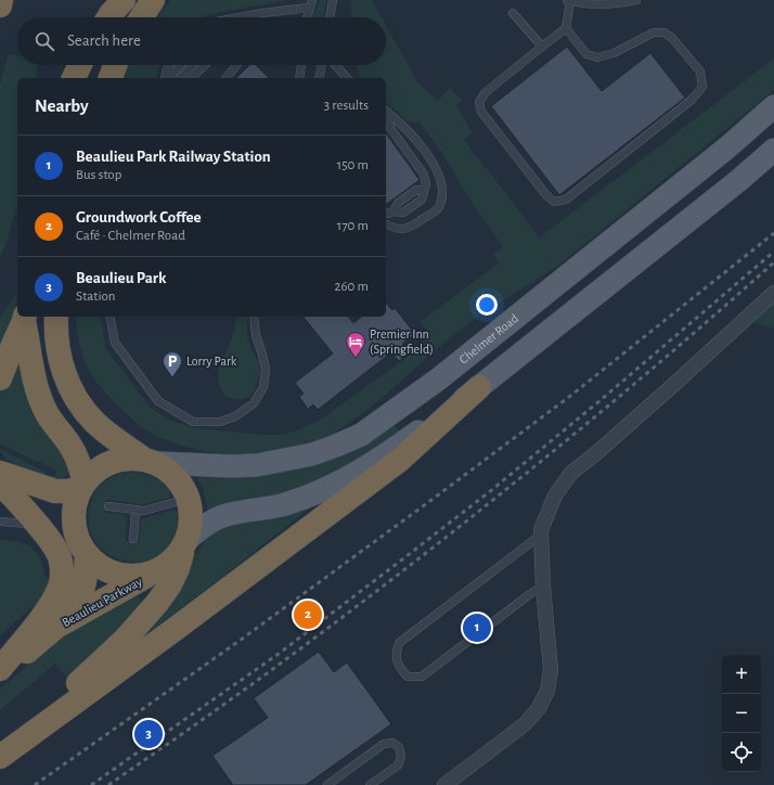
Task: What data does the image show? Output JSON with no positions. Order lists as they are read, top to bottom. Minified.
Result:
{"streets":{"highway":["Beaulieu Parkway"],"main road":["Chelmer Road"]},"crossings":[["Chelmer Road","Beaulieu Parkway"]],"places":{"hotel":["Premier Inn (Springfield)"],"parking":["Lorry Park"]},"page":{"search":"Search here","heading":["Nearby","3 results"],"list":[{"mark":"1","name":"Beaulieu Park Railway Station","note":"Bus stop","value":"150 m"},{"mark":"2","name":"Groundwork Coffee","note":"Café · Chelmer Road","value":"170 m"},{"mark":"3","name":"Beaulieu Park","note":"Station","value":"260 m"}],"pins":["2","1","3"],"map_buttons":["+","−"]}}
